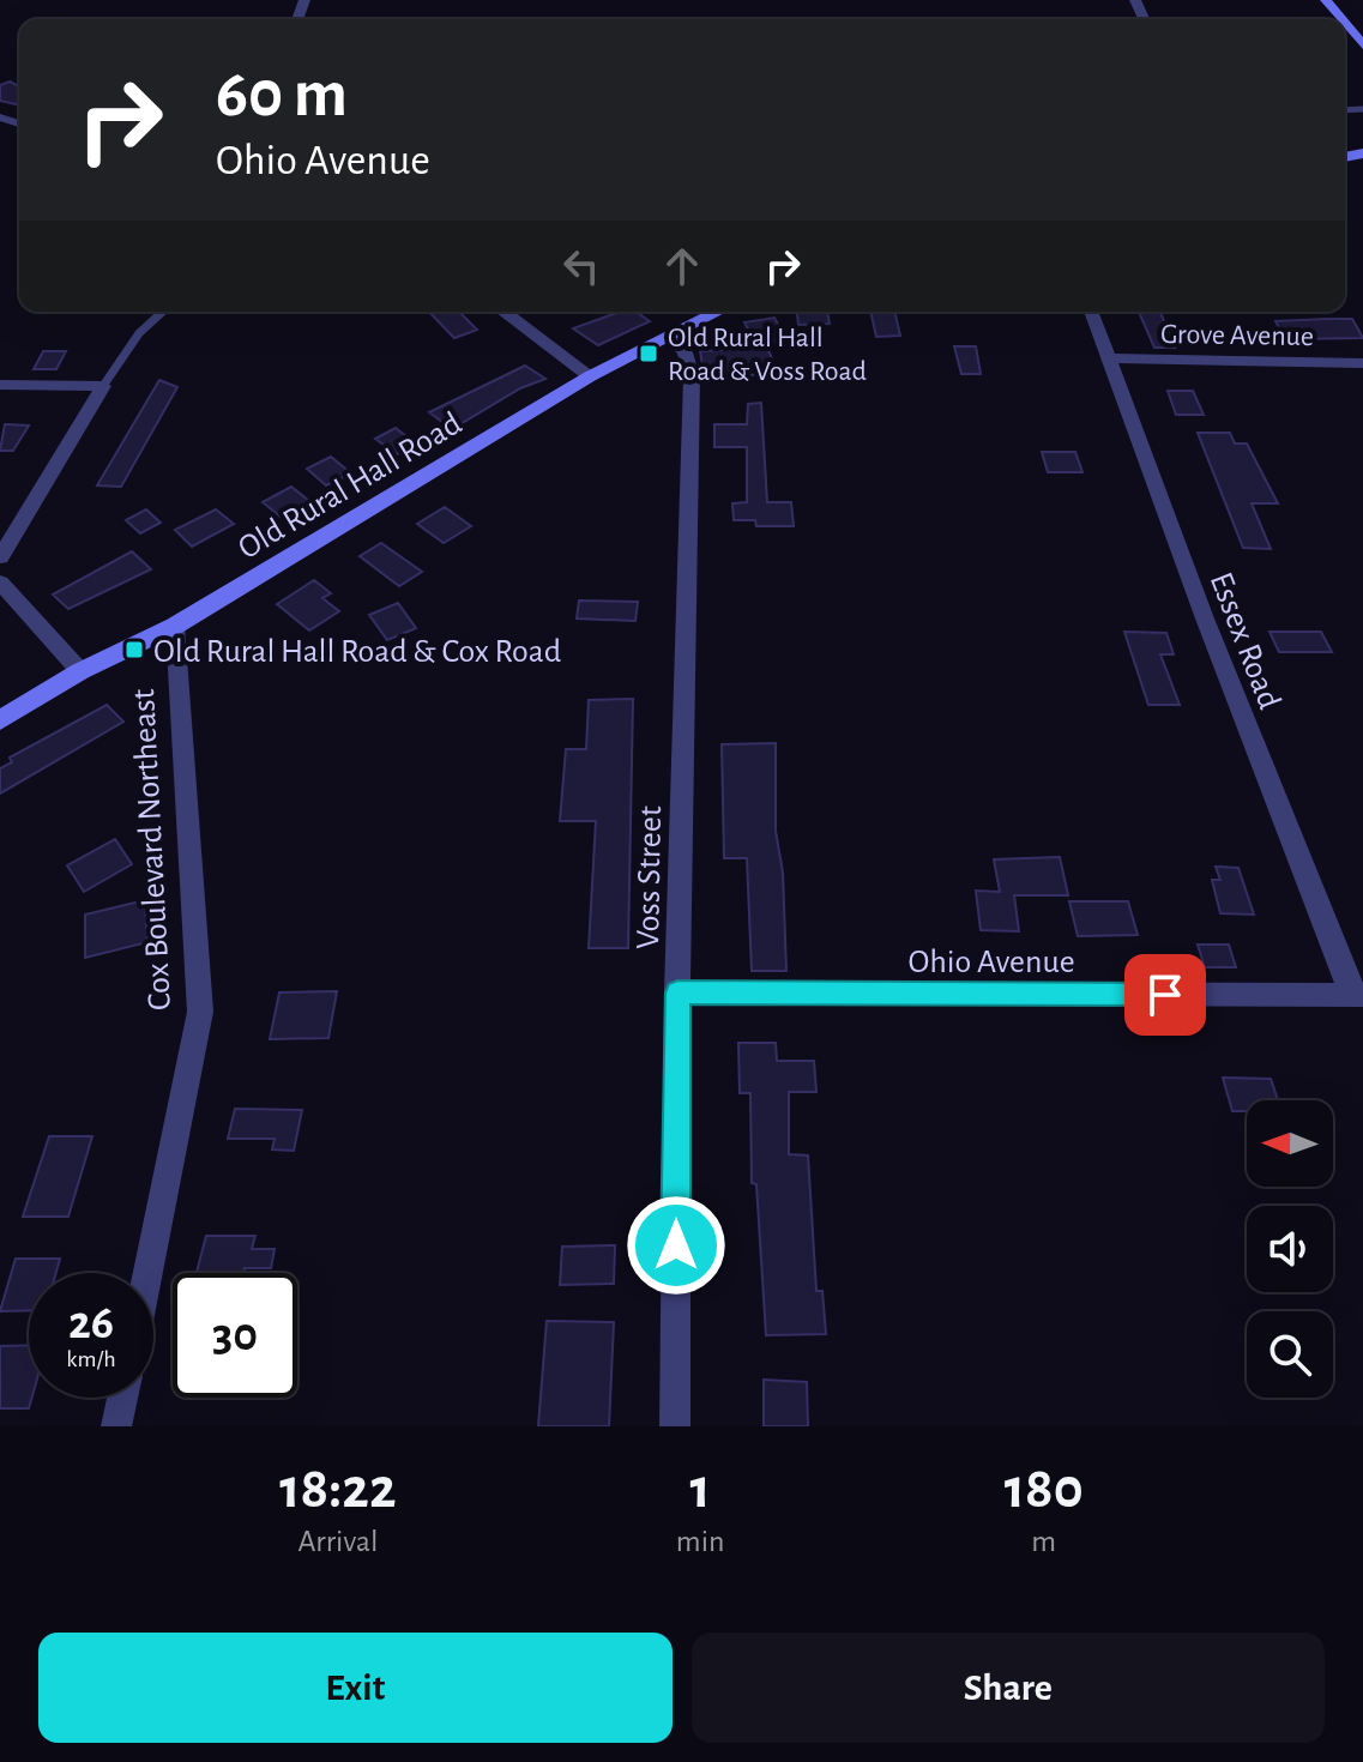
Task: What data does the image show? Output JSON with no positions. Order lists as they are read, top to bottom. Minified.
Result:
{"streets":{"main road":["Old Rural Hall Road"],"street":["Grove Avenue","Essex Road","Cox Boulevard Northeast","Voss Street","Ohio Avenue"]},"crossings":[["Grove Avenue","Essex Road"],["Old Rural Hall Road","Cox Boulevard Northeast"],["Old Rural Hall Road","Voss Street"],["Essex Road","Ohio Avenue"],["Voss Street","Ohio Avenue"]],"places":{"transit":["Old Rural Hall Road & Voss Road","Old Rural Hall Road & Cox Road"]},"north":"left","page":{"turn":["60 m","Ohio Avenue"],"speed":"26 km/h","limit":"30","eta":["18:22","Arrival","1","min","180","m"],"buttons":["Exit","Share"]}}
